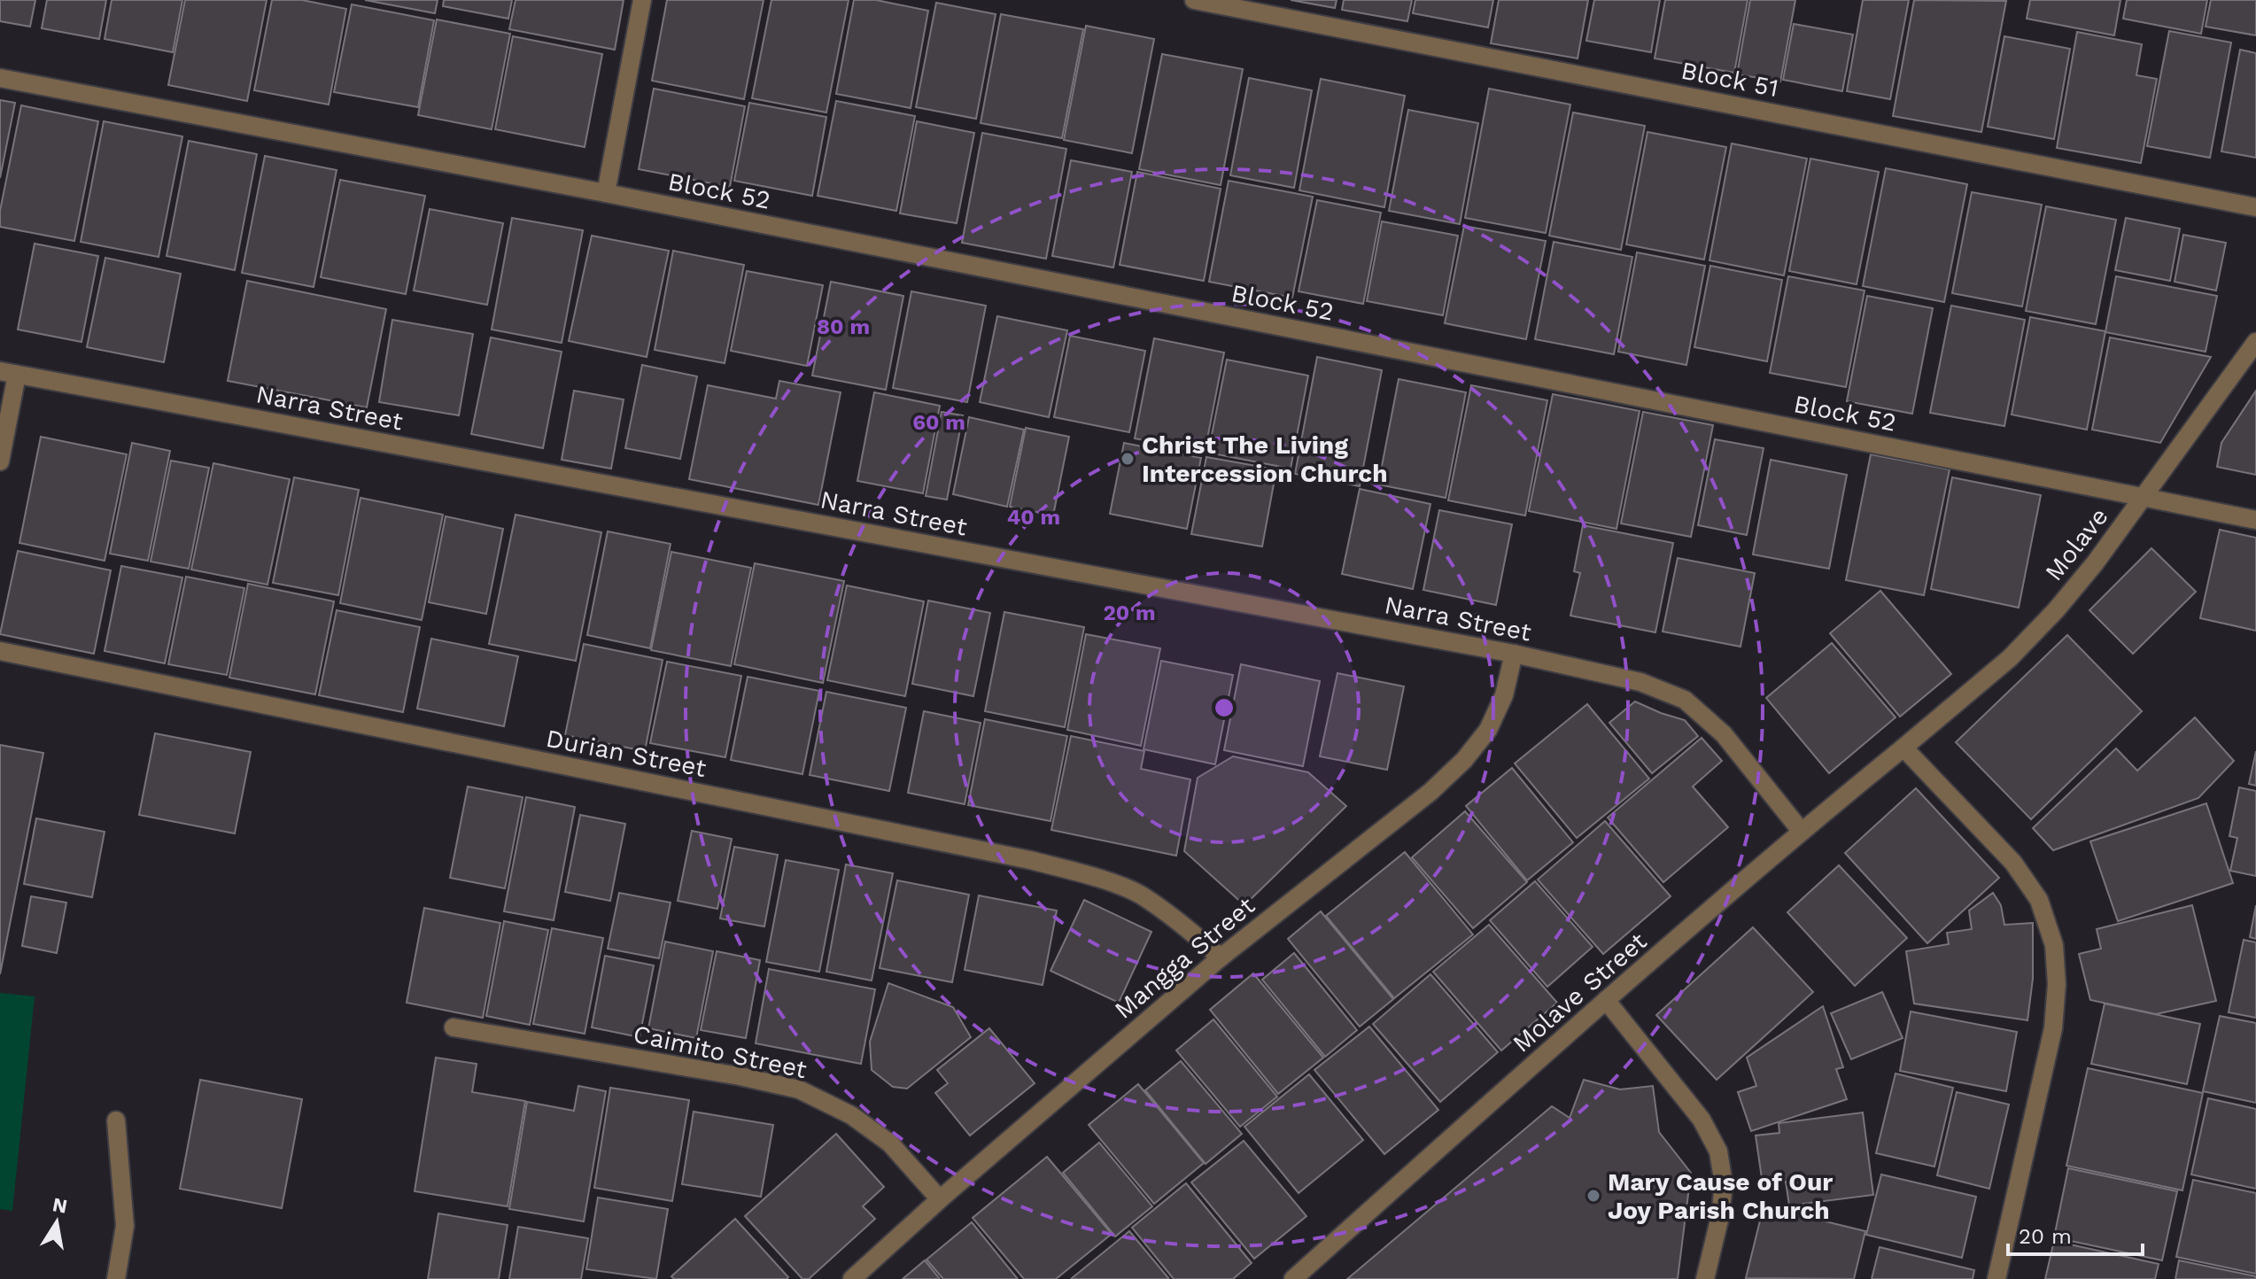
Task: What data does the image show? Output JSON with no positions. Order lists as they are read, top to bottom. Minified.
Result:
{"streets":{"street":["Block 51","Block 52","Narra Street","Molave","Durian Street","Mangga Street","Molave Street","Caimito Street"]},"crossings":[["Block 52","Molave"],["Narra Street","Mangga Street"],["Narra Street","Molave Street"],["Molave","Molave Street"],["Durian Street","Mangga Street"],["Mangga Street","Caimito Street"]],"places":["Christ The Living Intercession Church","Mary Cause of Our Joy Parish Church"],"scale_bar":"20 m","north":"top","rings":["80 m","60 m","40 m","20 m"]}
